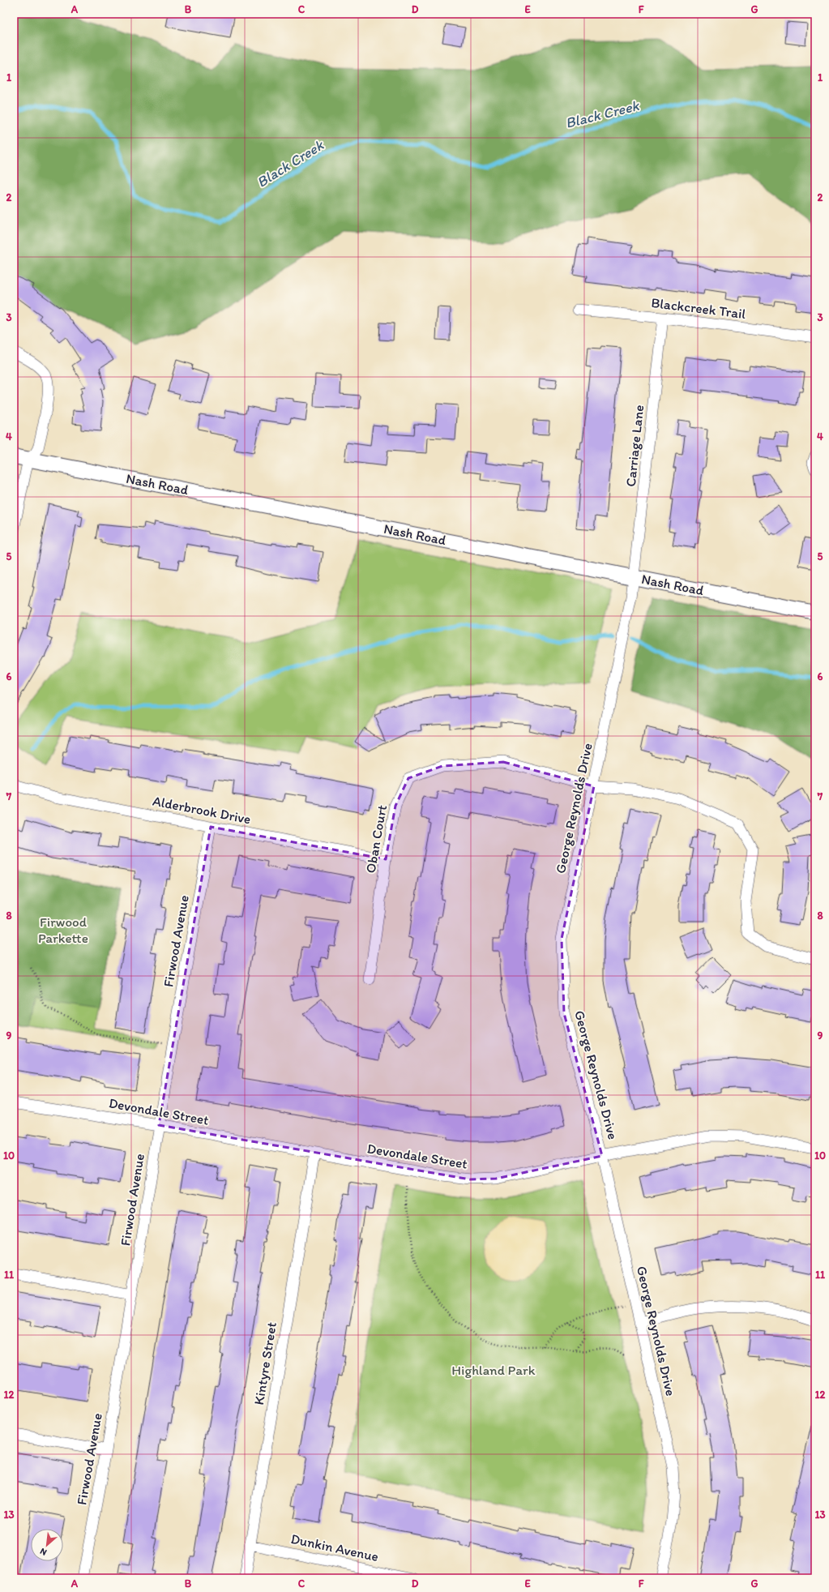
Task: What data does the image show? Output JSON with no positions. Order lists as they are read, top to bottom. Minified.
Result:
{"streets":{"street":["Blackcreek Trail","Carriage Lane","Nash Road","George Reynolds Drive","Alderbrook Drive","Oban Court","Firwood Avenue","Devondale Street","Kintyre Street","Dunkin Avenue"]},"crossings":[["Blackcreek Trail","Carriage Lane"],["Carriage Lane","Nash Road"],["Carriage Lane","George Reynolds Drive"],["Nash Road","George Reynolds Drive"],["George Reynolds Drive","Oban Court"],["George Reynolds Drive","Devondale Street"],["Alderbrook Drive","Oban Court"],["Alderbrook Drive","Firwood Avenue"],["Firwood Avenue","Devondale Street"],["Devondale Street","Kintyre Street"],["Kintyre Street","Dunkin Avenue"]],"water":["Black Creek"],"parks":["Firwood Parkette","Highland Park"],"north":"bottom left","grid":{"columns":["A","B","C","D","E","F","G"],"rows":["1","2","3","4","5","6","7","8","9","10","11","12","13"]}}
